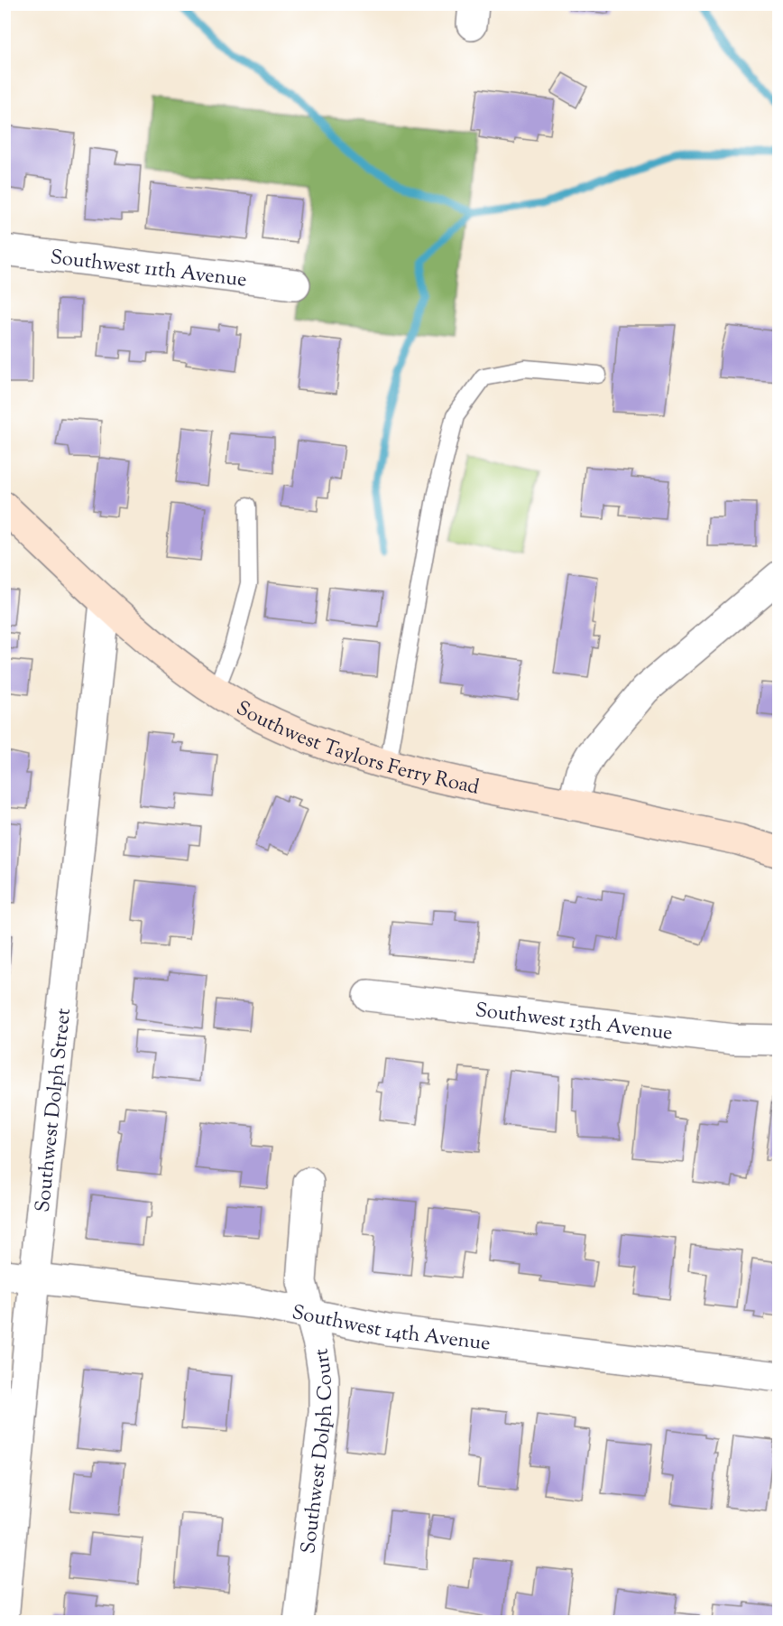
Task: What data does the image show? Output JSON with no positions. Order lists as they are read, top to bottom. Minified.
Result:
{"streets":{"street":["Southwest 11th Avenue","Southwest Taylors Ferry Road","Southwest 13th Avenue","Southwest Dolph Street","Southwest 14th Avenue","Southwest Dolph Court"]},"crossings":[["Southwest Taylors Ferry Road","Southwest Dolph Street"],["Southwest Dolph Street","Southwest 14th Avenue"],["Southwest 14th Avenue","Southwest Dolph Court"]]}
